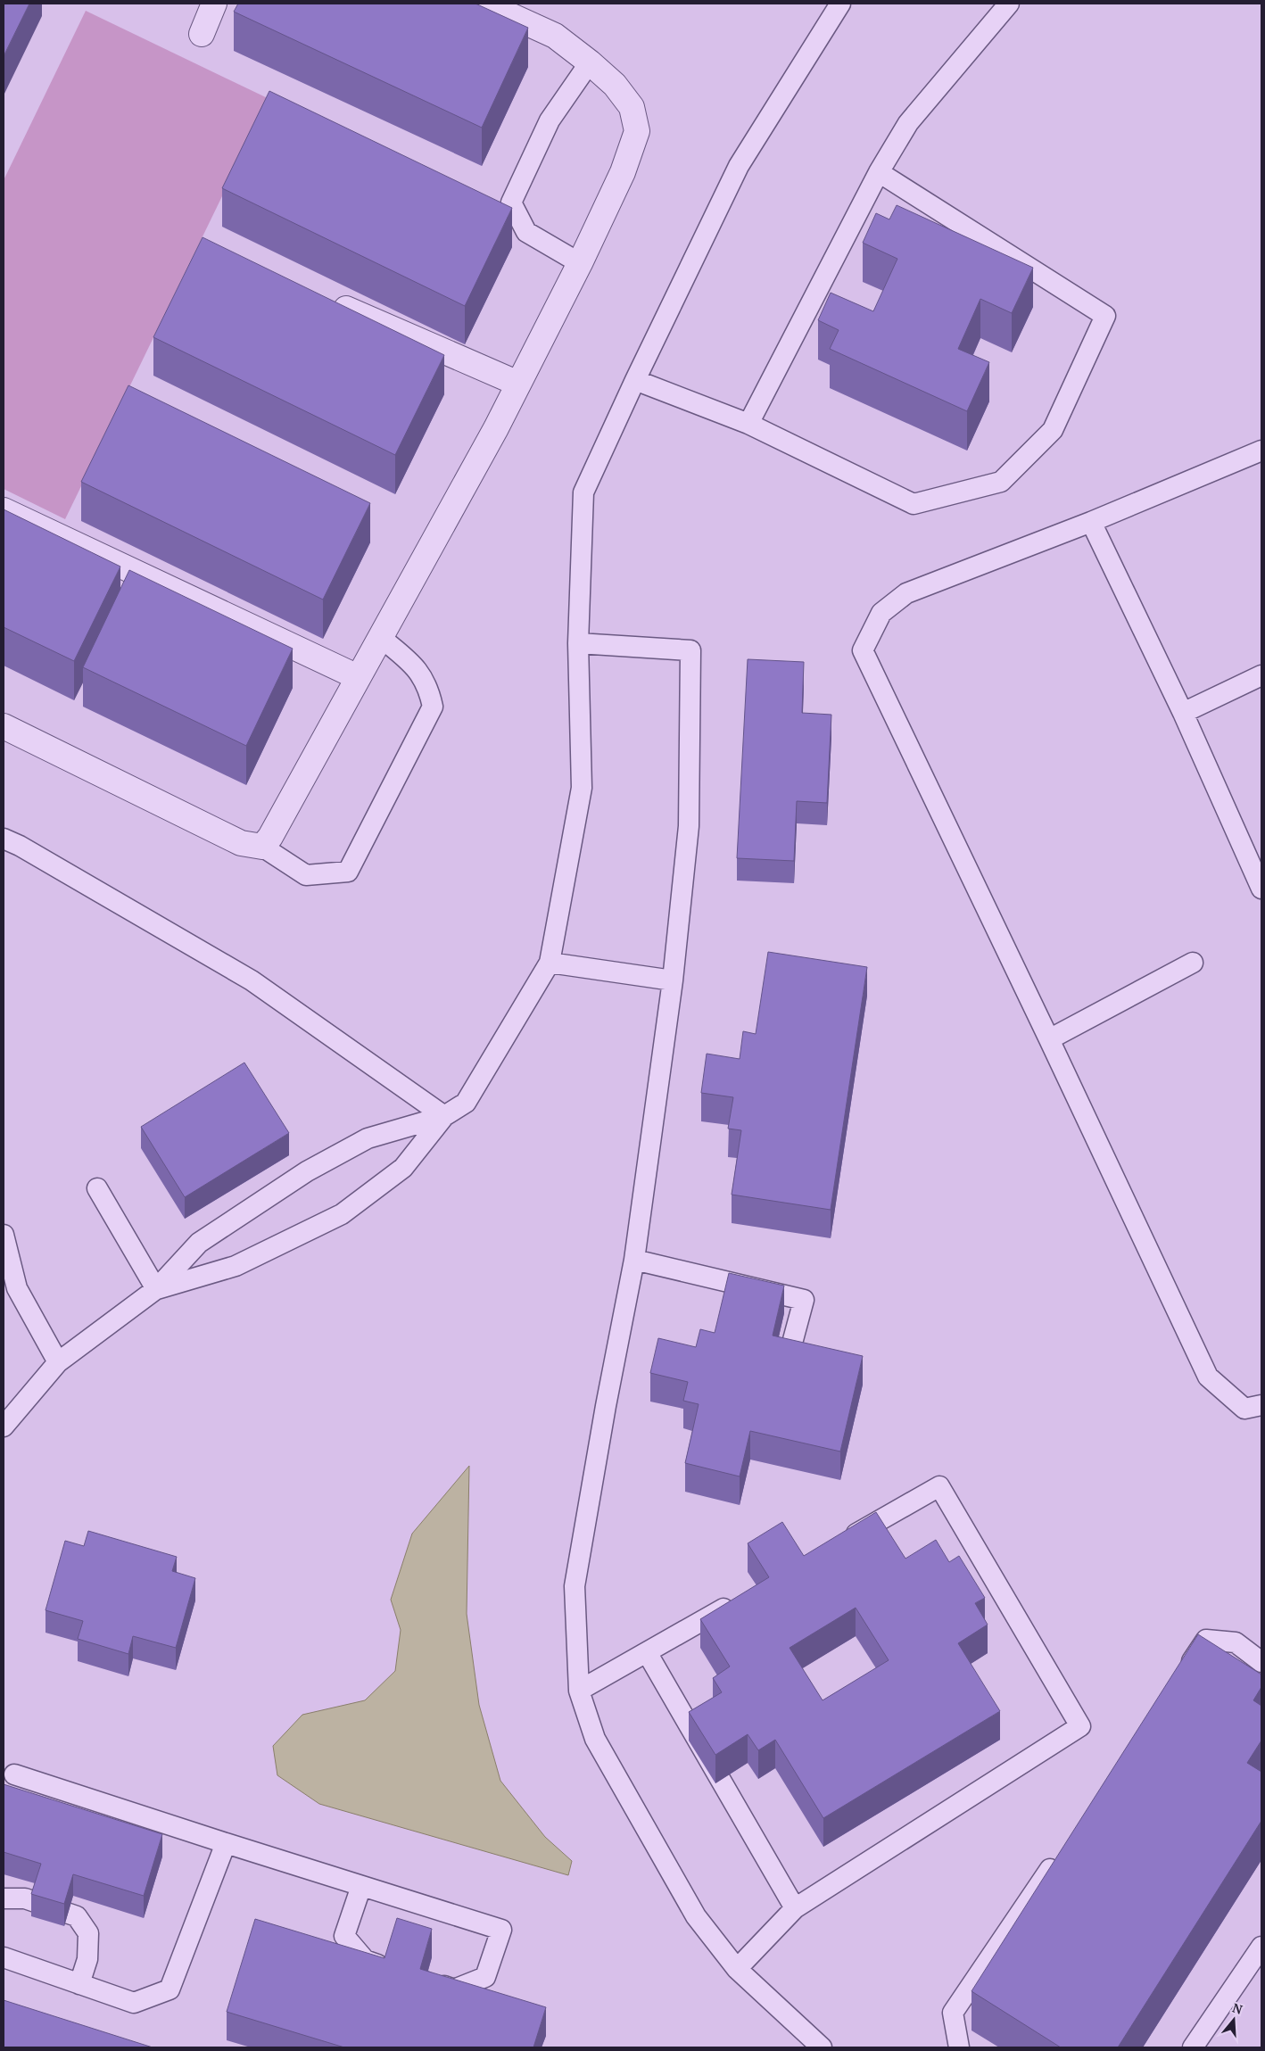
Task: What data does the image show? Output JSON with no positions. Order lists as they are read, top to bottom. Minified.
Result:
{"north":"top"}
